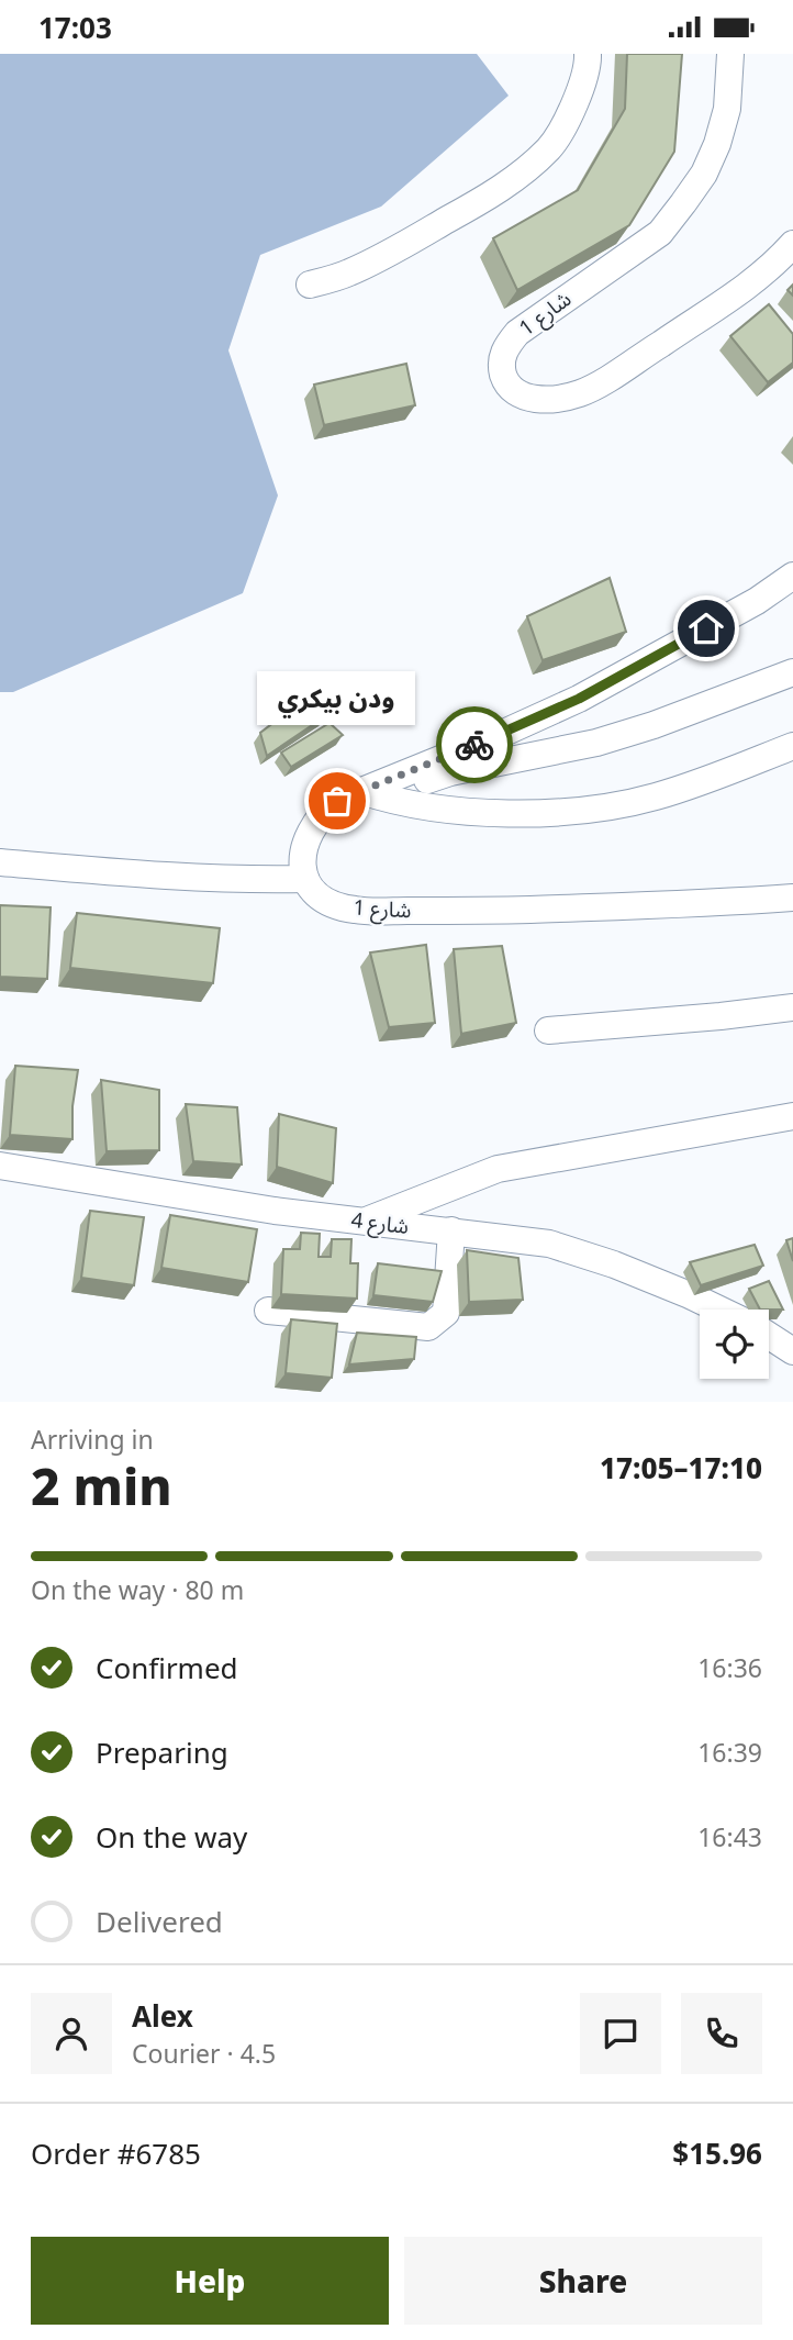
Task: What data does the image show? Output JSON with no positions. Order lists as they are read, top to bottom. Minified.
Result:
{"streets":{"street":["شارع 1","شارع 4"]},"places":["ودن بيكري"],"page":{"status":"17:03","bubble":"ودن بيكري","heading":["2 min","Arriving in","17:05–17:10"],"panel":["Alex","Courier · 4.5","Order #6785","$15.96"],"bar":"On the way · 80 m","list":[["Confirmed","16:36"],["Preparing","16:39"],["On the way","16:43"],"Delivered"],"buttons":["Help","Share"]}}
